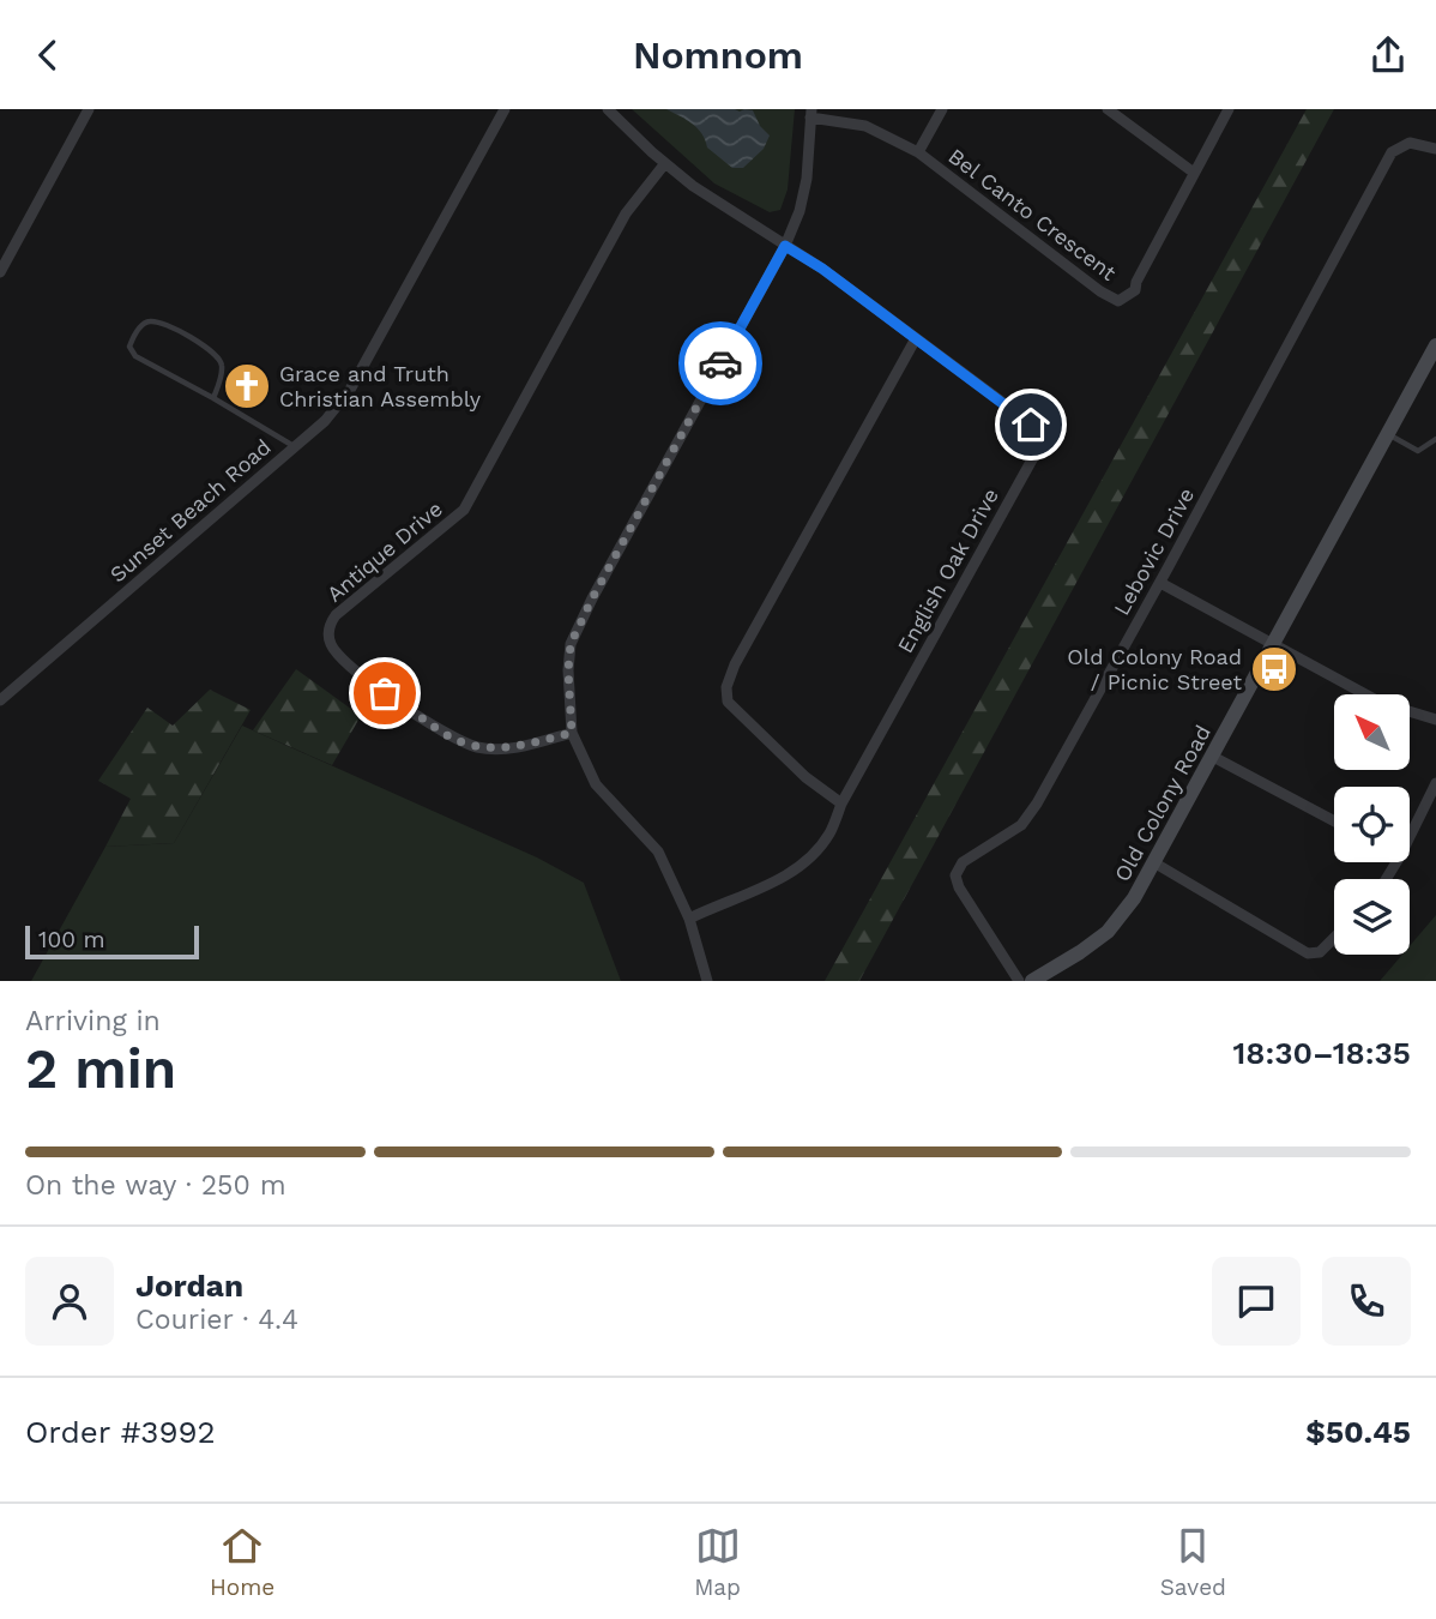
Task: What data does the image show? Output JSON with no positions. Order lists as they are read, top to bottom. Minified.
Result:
{"streets":{"street":["Bel Canto Crescent","Sunset Beach Road","Antique Drive","Lebovic Drive","English Oak Drive","Old Colony Road"]},"crossings":[["Antique Drive","English Oak Drive"]],"places":{"church":["Grace and Truth Christian Assembly"],"bus stop":["Old Colony Road / Picnic Street"]},"scale_bar":"100 m","north":"top left","page":{"header":"Nomnom","scale":"100 m","heading":["2 min","Arriving in","18:30–18:35"],"panel":["Jordan","Courier · 4.4","Order #3992","$50.45"],"bar":"On the way · 250 m","tabs":["Home","Map","Saved"]}}
